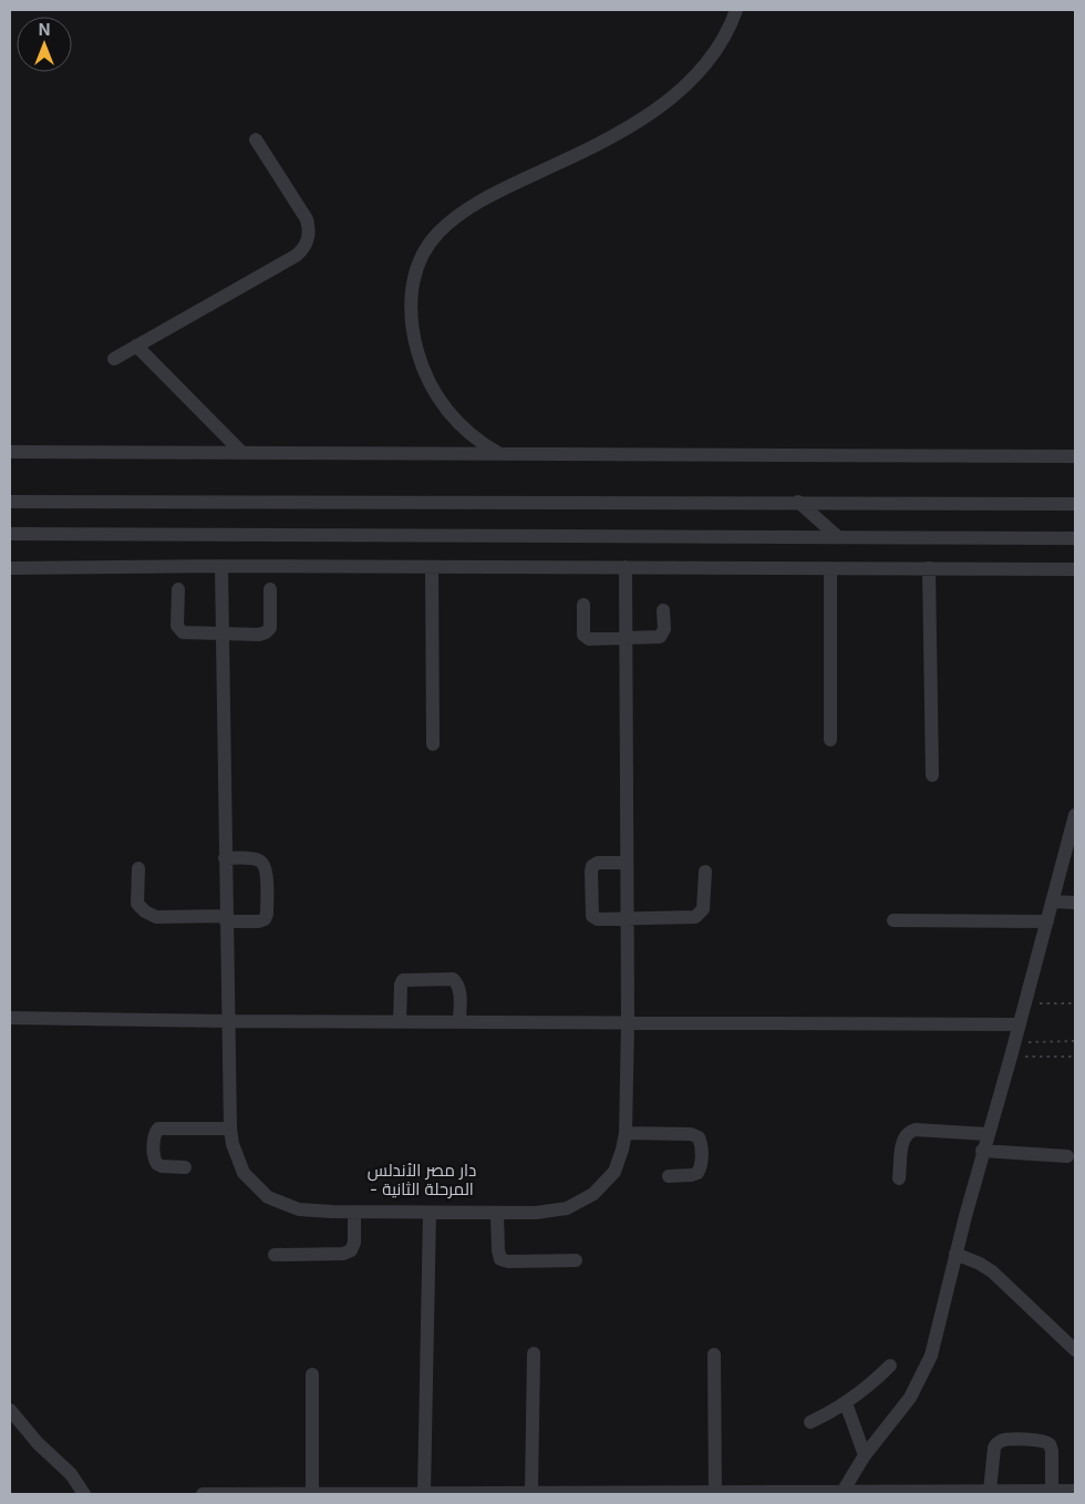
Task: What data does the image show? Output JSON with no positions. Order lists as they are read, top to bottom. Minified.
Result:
{"districts":["دار مصر الأندلس - المرحلة الثانية"],"north":"top"}
